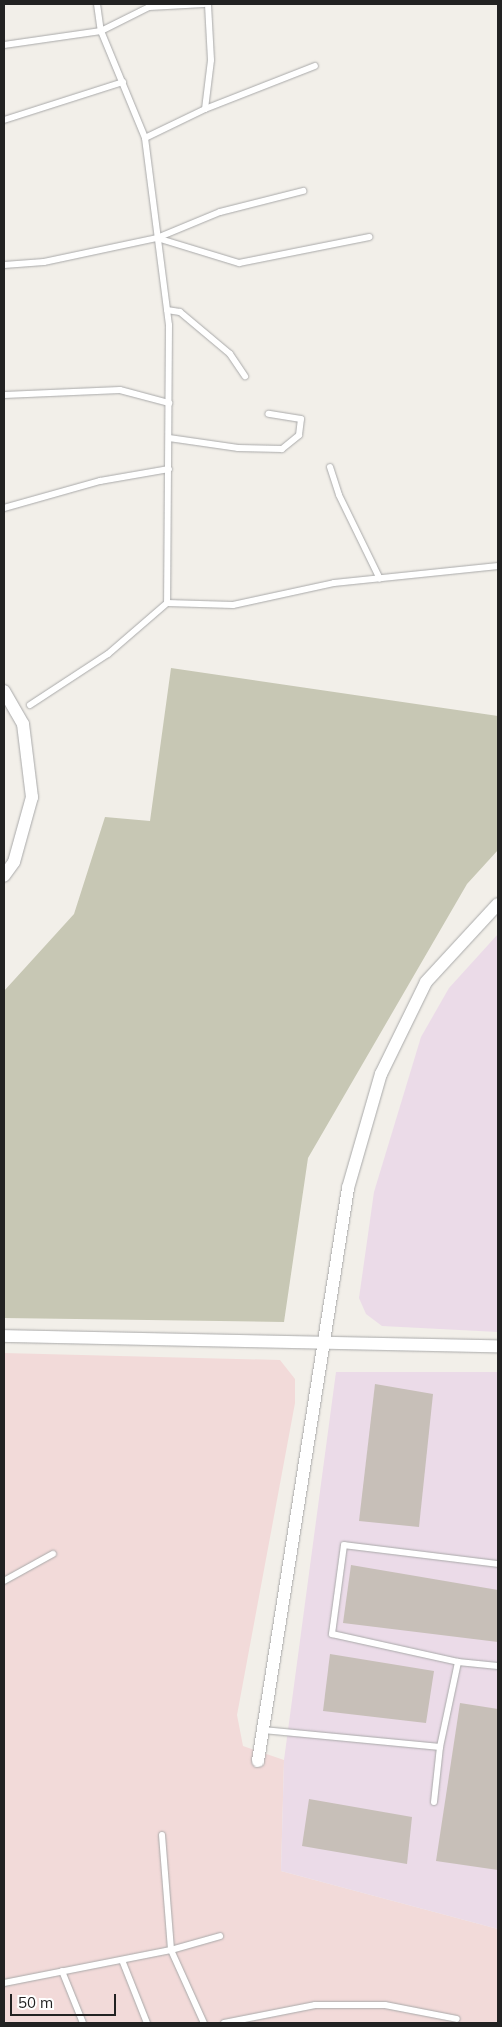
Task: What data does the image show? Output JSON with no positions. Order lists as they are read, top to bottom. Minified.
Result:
{"scale_bar":"50 m"}
